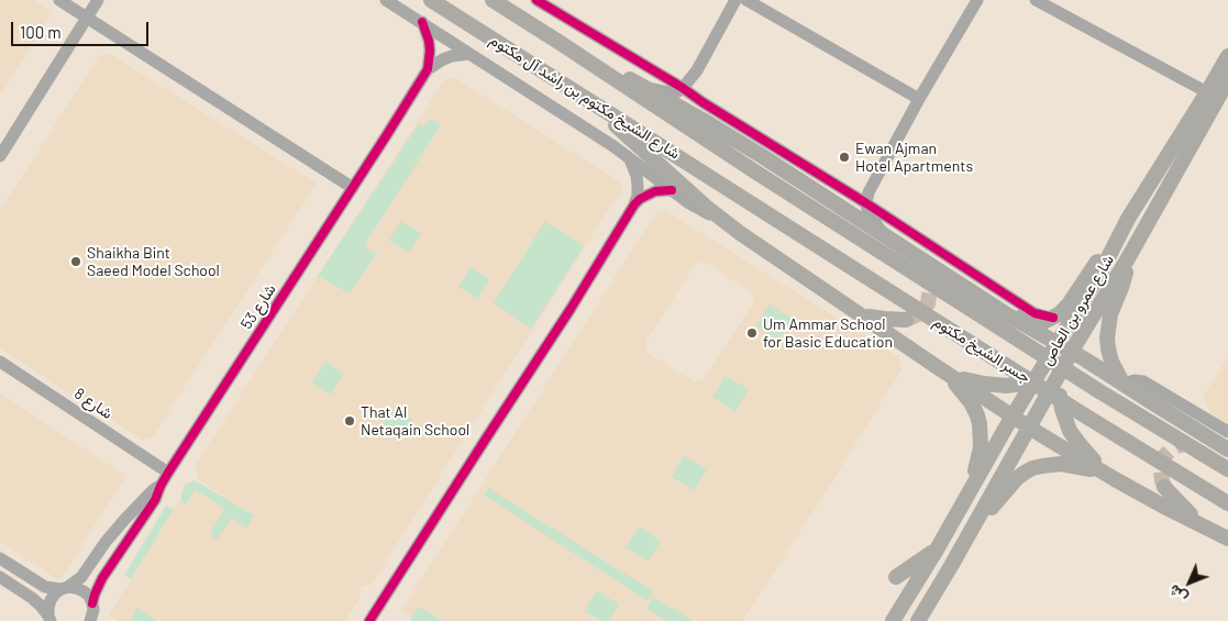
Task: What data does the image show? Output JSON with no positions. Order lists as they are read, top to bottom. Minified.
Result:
{"streets":{"main road":["شارع الشيخ مكتوم بن راشد آل مكتوم","شارع عمرو بن العاص","جسر الشيخ مكتوم"],"street":["شارع 53","شارع 8"]},"crossings":[["شارع الشيخ مكتوم بن راشد آل مكتوم","جسر الشيخ مكتوم"],["شارع 53","شارع 8"]],"places":["Ewan Ajman Hotel Apartments","Shaikha Bint Saeed Model School","Um Ammar School for Basic Education","That Al Netaqain School"],"scale_bar":"100 m","north":"bottom left"}
